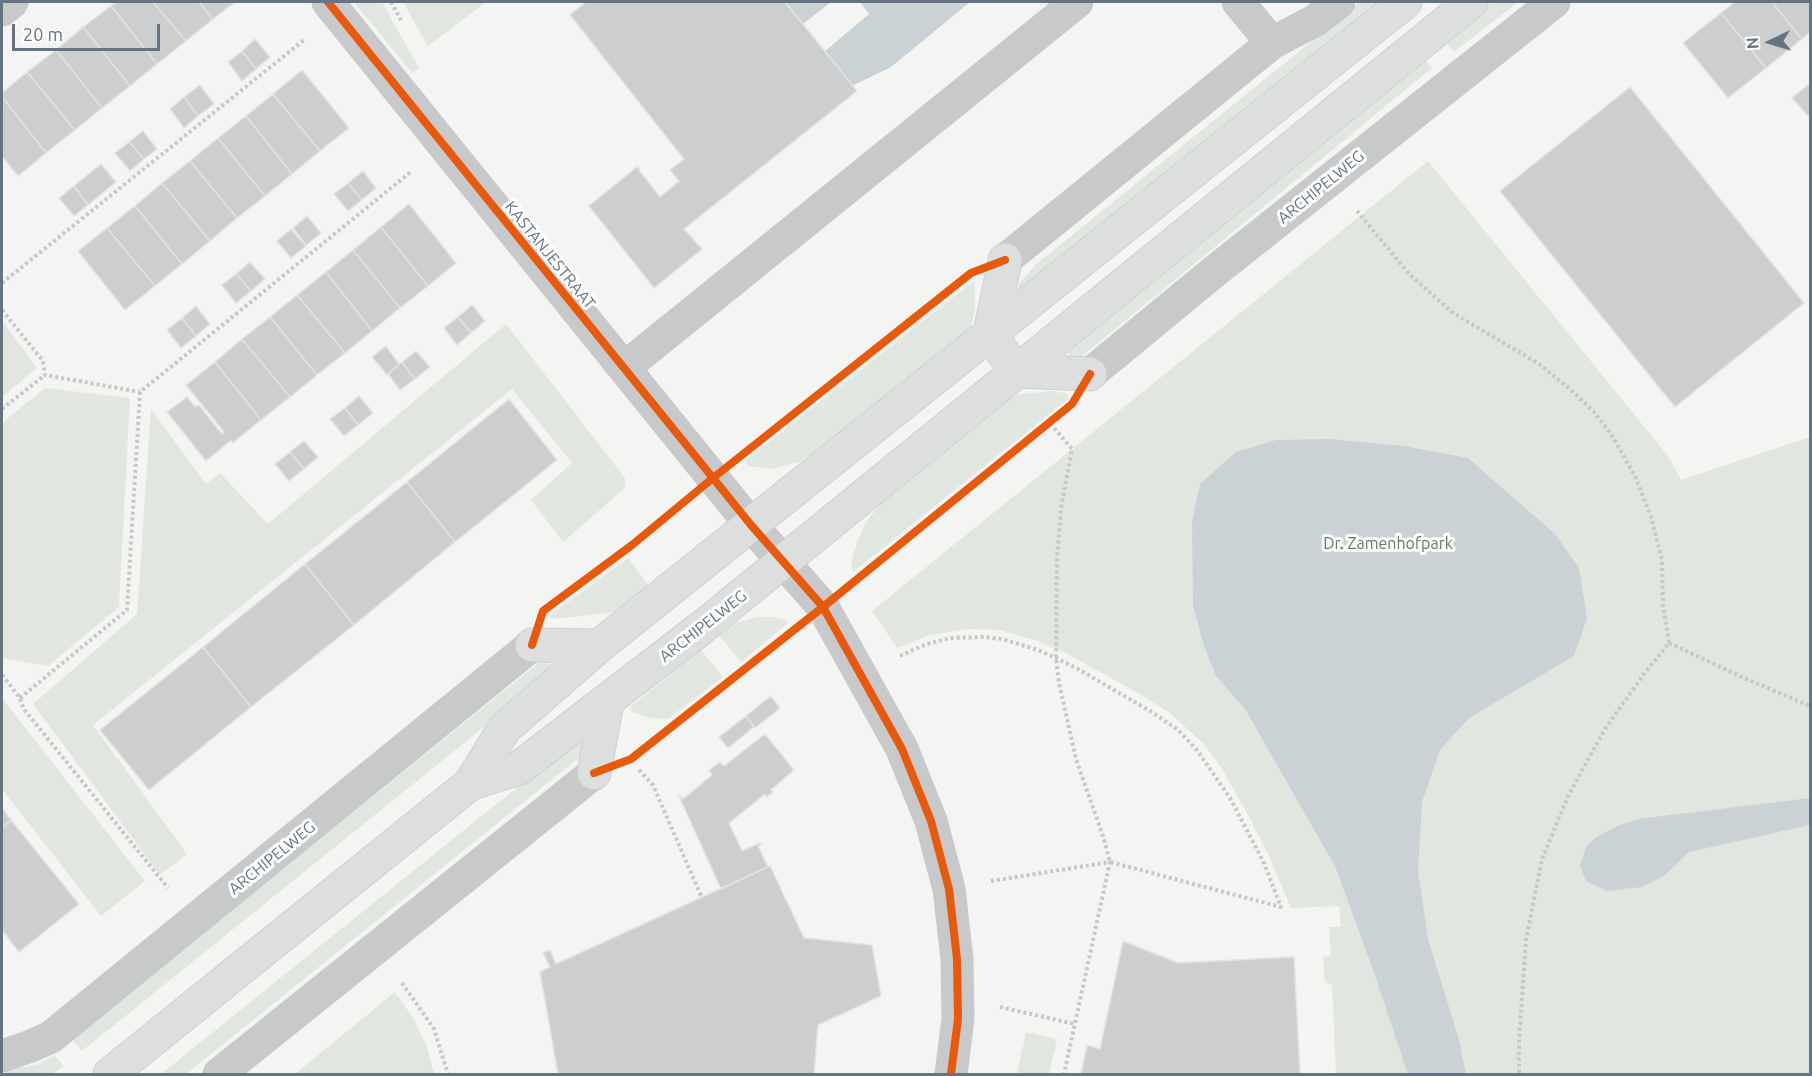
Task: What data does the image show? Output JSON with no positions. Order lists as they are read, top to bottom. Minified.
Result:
{"streets":{"main road":["ARCHIPELWEG"],"street":["KASTANJESTRAAT"]},"crossings":[["ARCHIPELWEG","KASTANJESTRAAT"]],"parks":["Dr. Zamenhofpark"],"scale_bar":"20 m","north":"left"}
